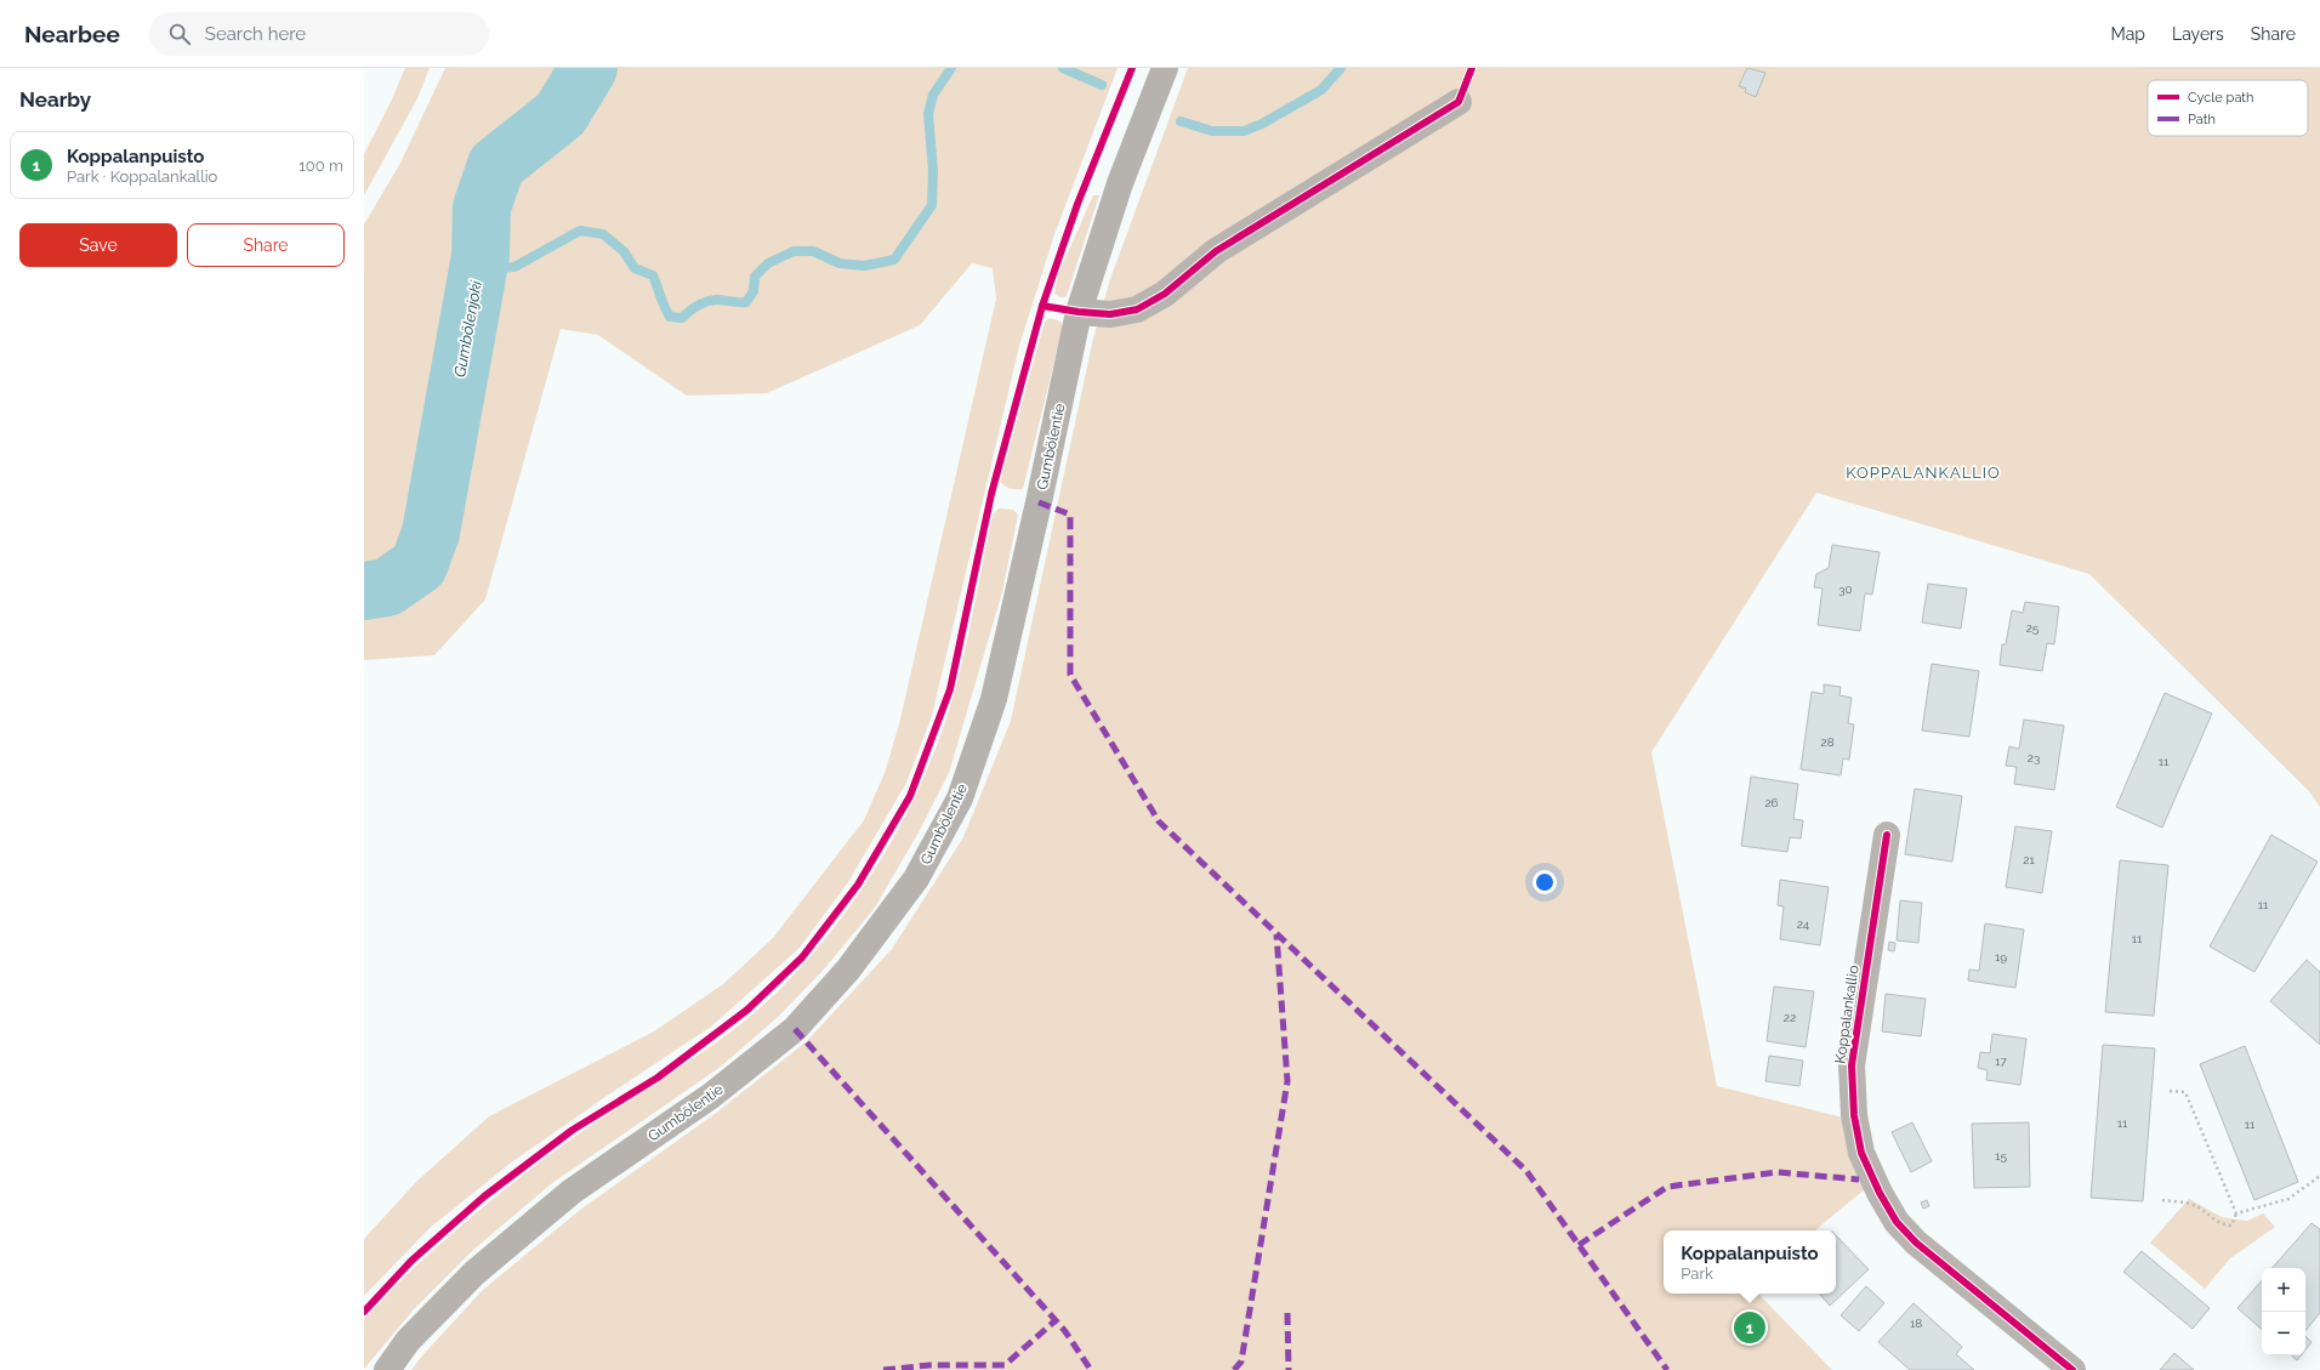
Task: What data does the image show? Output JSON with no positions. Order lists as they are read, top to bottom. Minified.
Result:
{"streets":{"main road":["Gumbölentie"],"street":["Koppalankallio"]},"districts":["KOPPALANKALLIO"],"water":["Gumbölenjoki"],"house_numbers":["30","25","28","23","11","26","21","11","24","11","19","22","17","11","11","15","18"],"legend":["Cycle path","Path"],"page":{"header":"Nearbee","search":"Search here","nav":["Map","Layers","Share"],"heading":"Nearby","list":[{"mark":"1","name":"Koppalanpuisto","note":"Park · Koppalankallio","value":"100 m"}],"buttons":["Save","Share"],"popup":["Koppalanpuisto","Park"],"map_buttons":["+","−"],"pins":"1"}}
